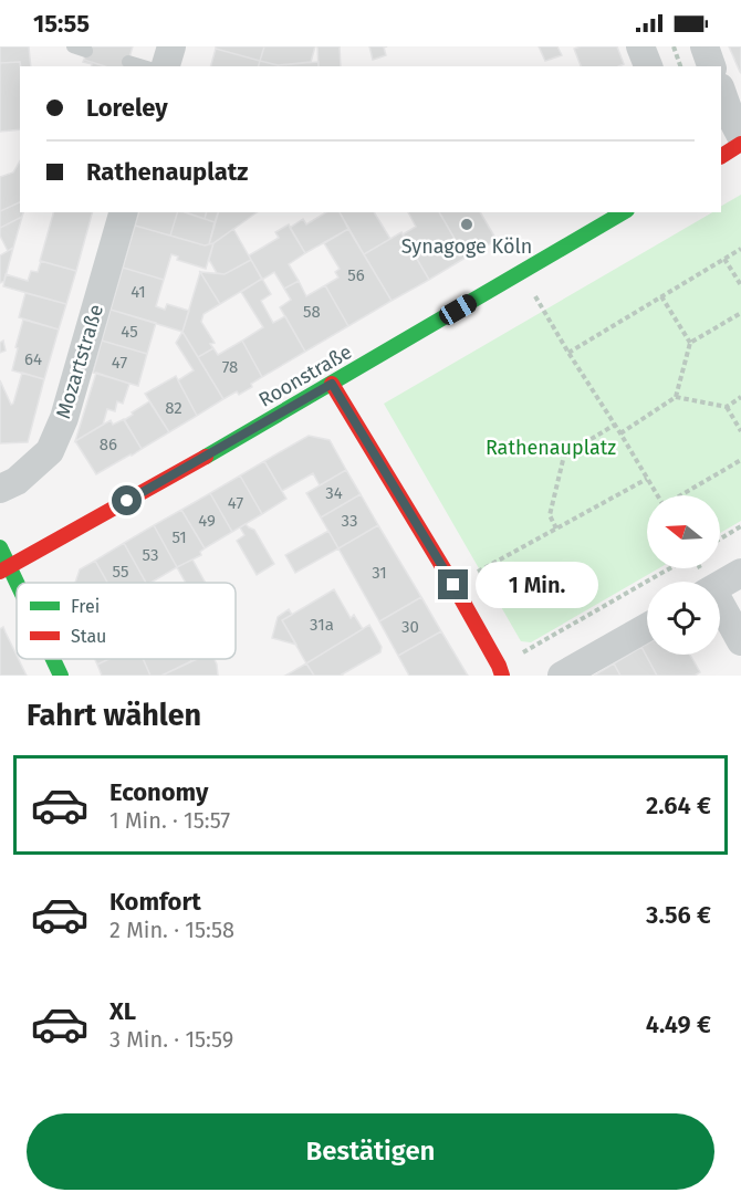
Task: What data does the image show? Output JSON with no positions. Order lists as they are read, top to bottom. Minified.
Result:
{"streets":{"main road":["Roonstraße"],"street":["Mozartstraße"]},"parks":["Rathenauplatz"],"places":["Synagoge Köln"],"house_numbers":["56","41","58","45","64","47","78","82","86","34","47","49","33","51","53","55","31","31a","30"],"legend":["Frei","Stau"],"north":"left","page":{"status":"15:55","banner":["Loreley","Rathenauplatz"],"bubble":"1 Min.","heading":"Fahrt wählen","list":[{"name":"Economy","note":"1 Min. · 15:57","value":"2.64 €"},{"name":"Komfort","note":"2 Min. · 15:58","value":"3.56 €"},{"name":"XL","note":"3 Min. · 15:59","value":"4.49 €"}],"buttons":"Bestätigen"}}
